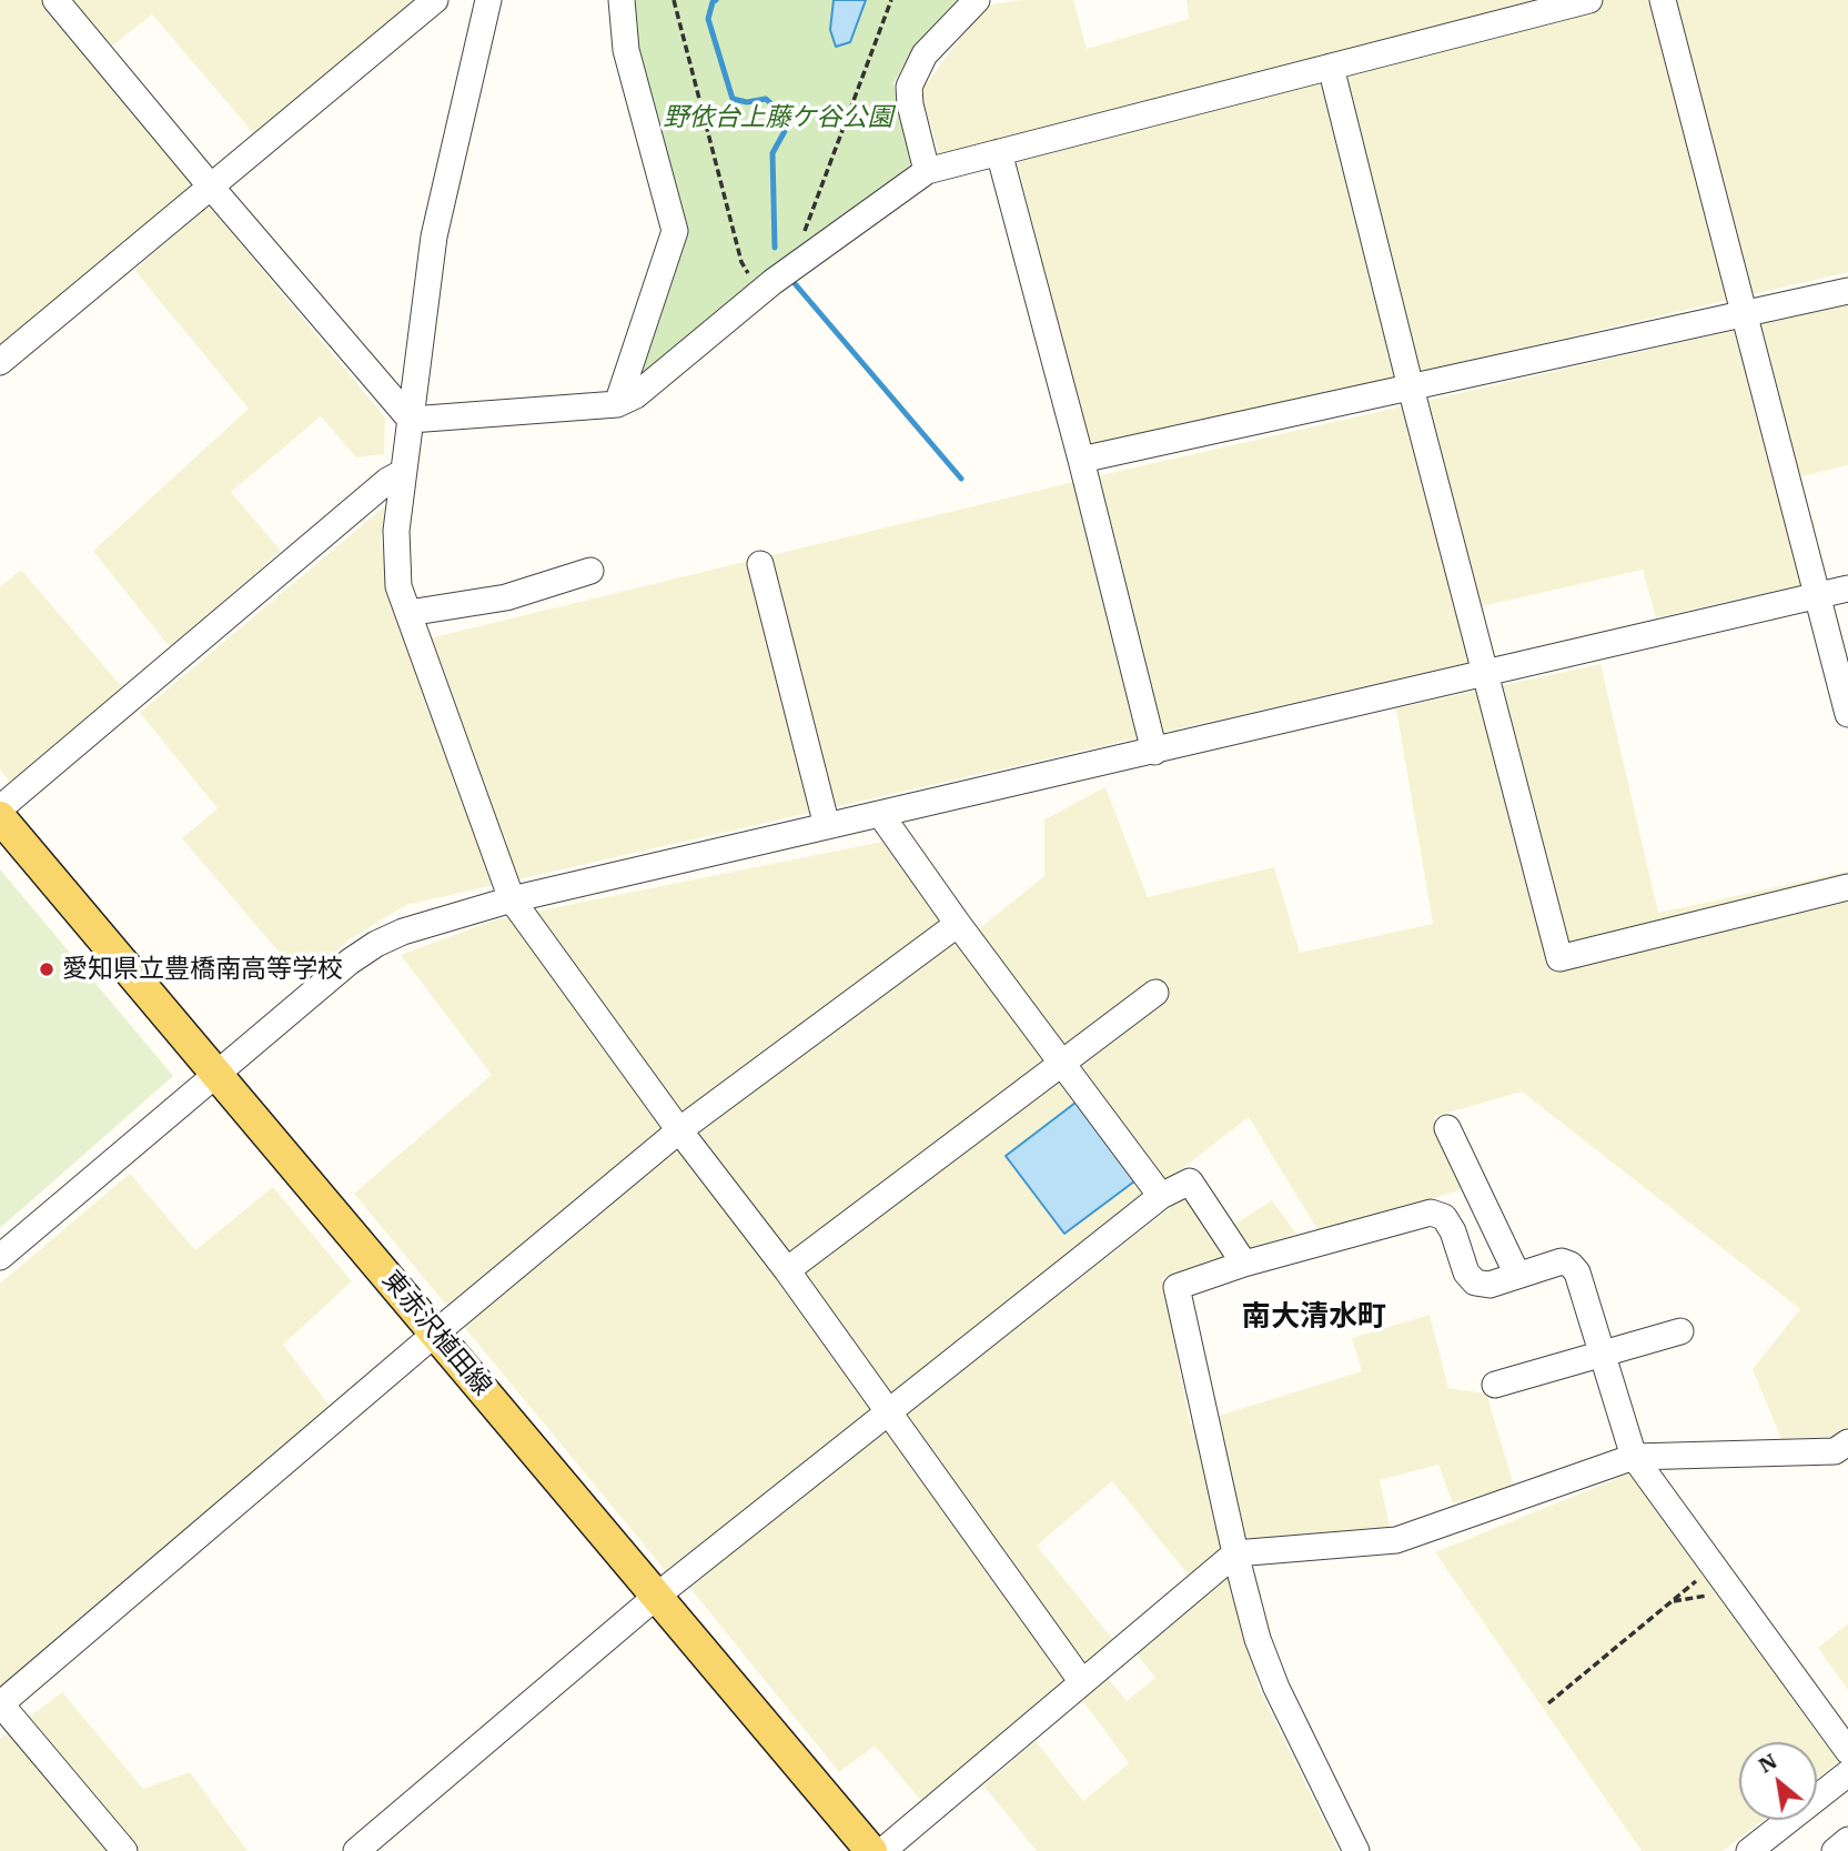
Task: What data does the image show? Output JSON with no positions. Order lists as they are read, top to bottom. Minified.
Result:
{"streets":{"main road":["東赤沢植田線"]},"districts":["南大清水町"],"parks":["野依台上藤ケ谷公園"],"places":["愛知県立豊橋南高等学校"],"north":"top left"}
